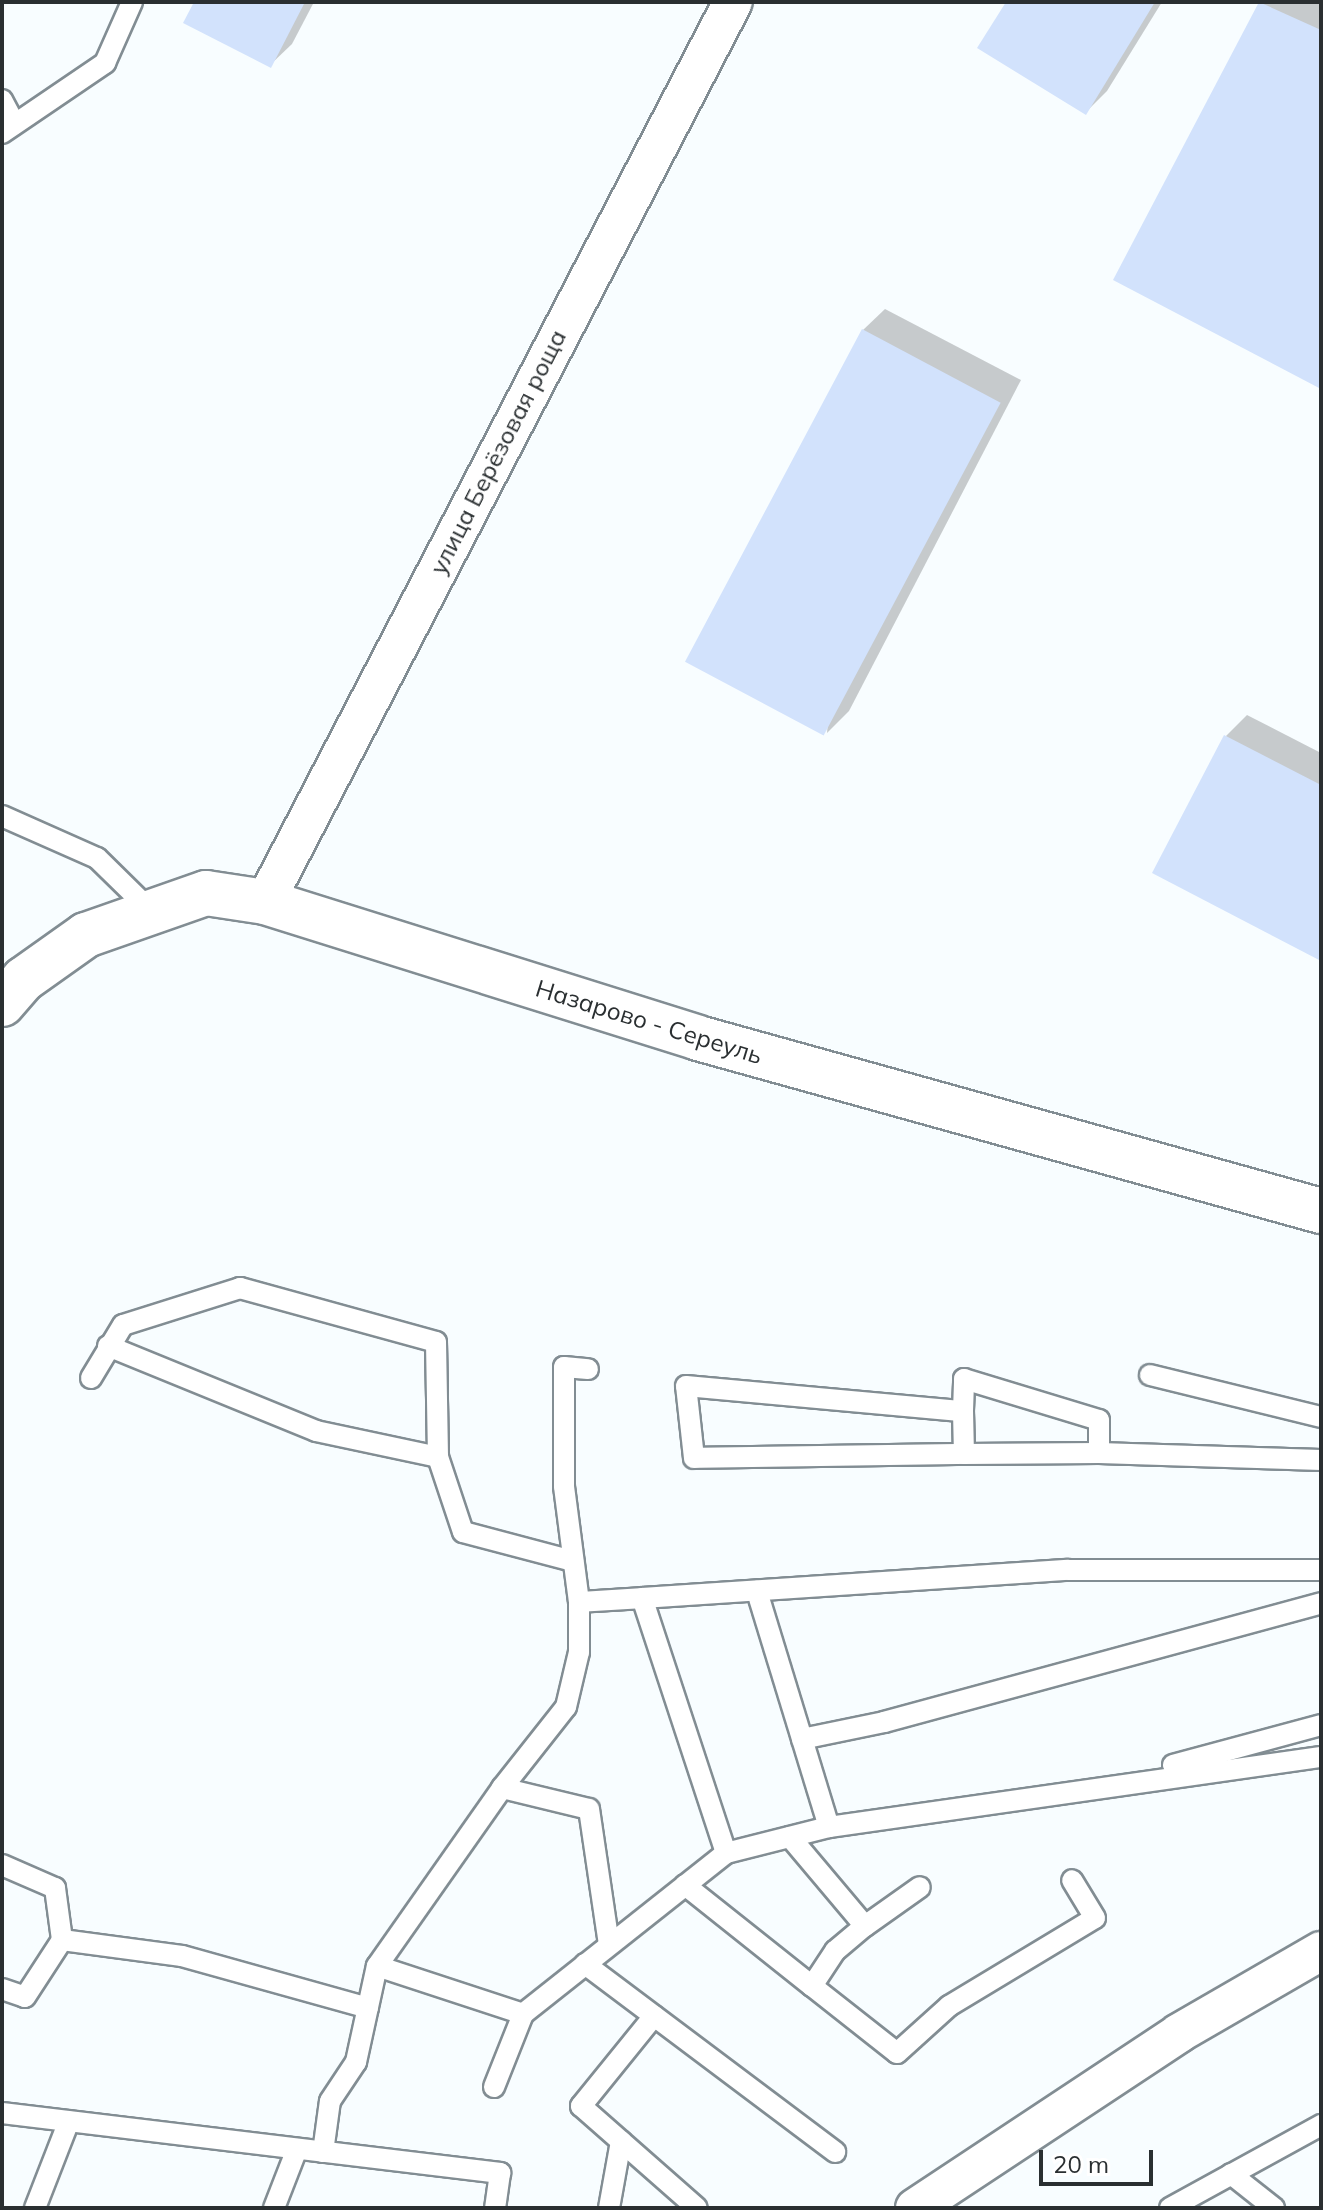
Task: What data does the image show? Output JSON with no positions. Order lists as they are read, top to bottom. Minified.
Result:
{"streets":{"street":["улица Берёзовая роща","Назарово - Сереуль"]},"crossings":[["улица Берёзовая роща","Назарово - Сереуль"]],"scale_bar":"20 m"}
